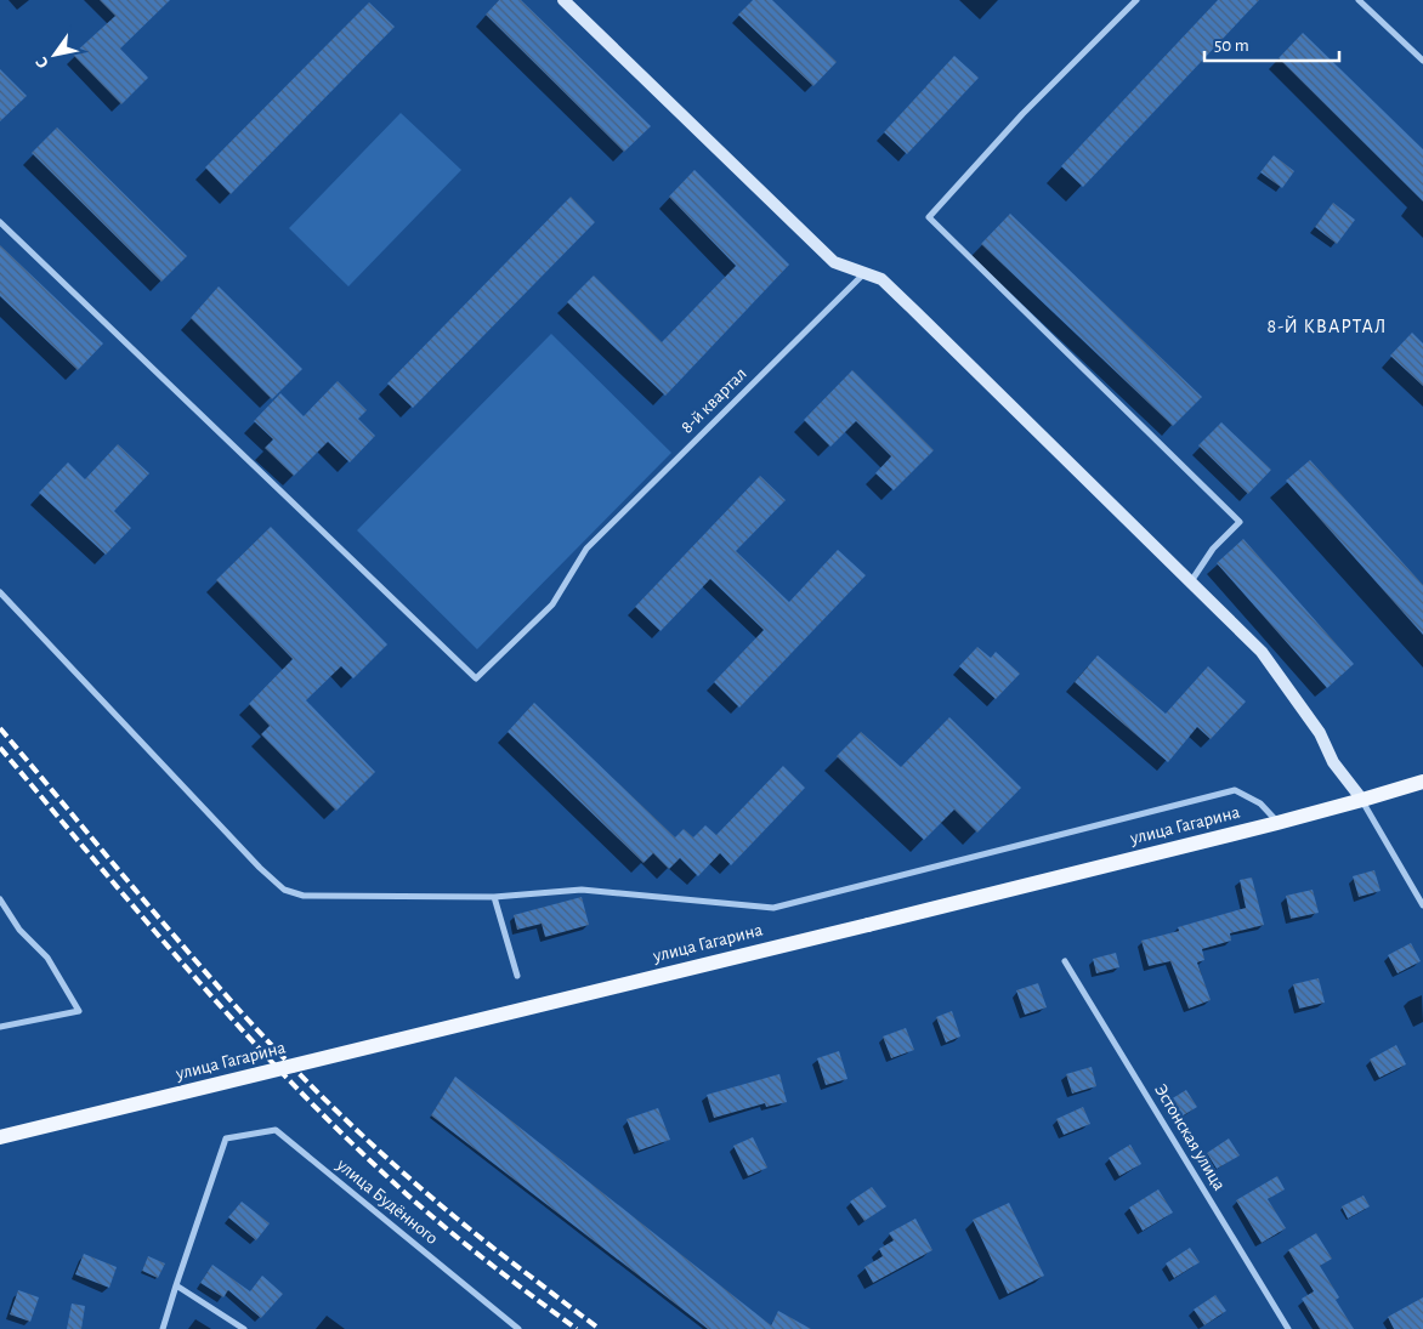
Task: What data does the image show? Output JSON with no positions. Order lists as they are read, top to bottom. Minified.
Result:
{"streets":{"main road":["улица Гагарина"],"street":["8-й квартал","Эстонская улица","улица Будённого"]},"districts":["8-Й КВАРТАЛ"],"scale_bar":"50 m","north":"bottom left"}
